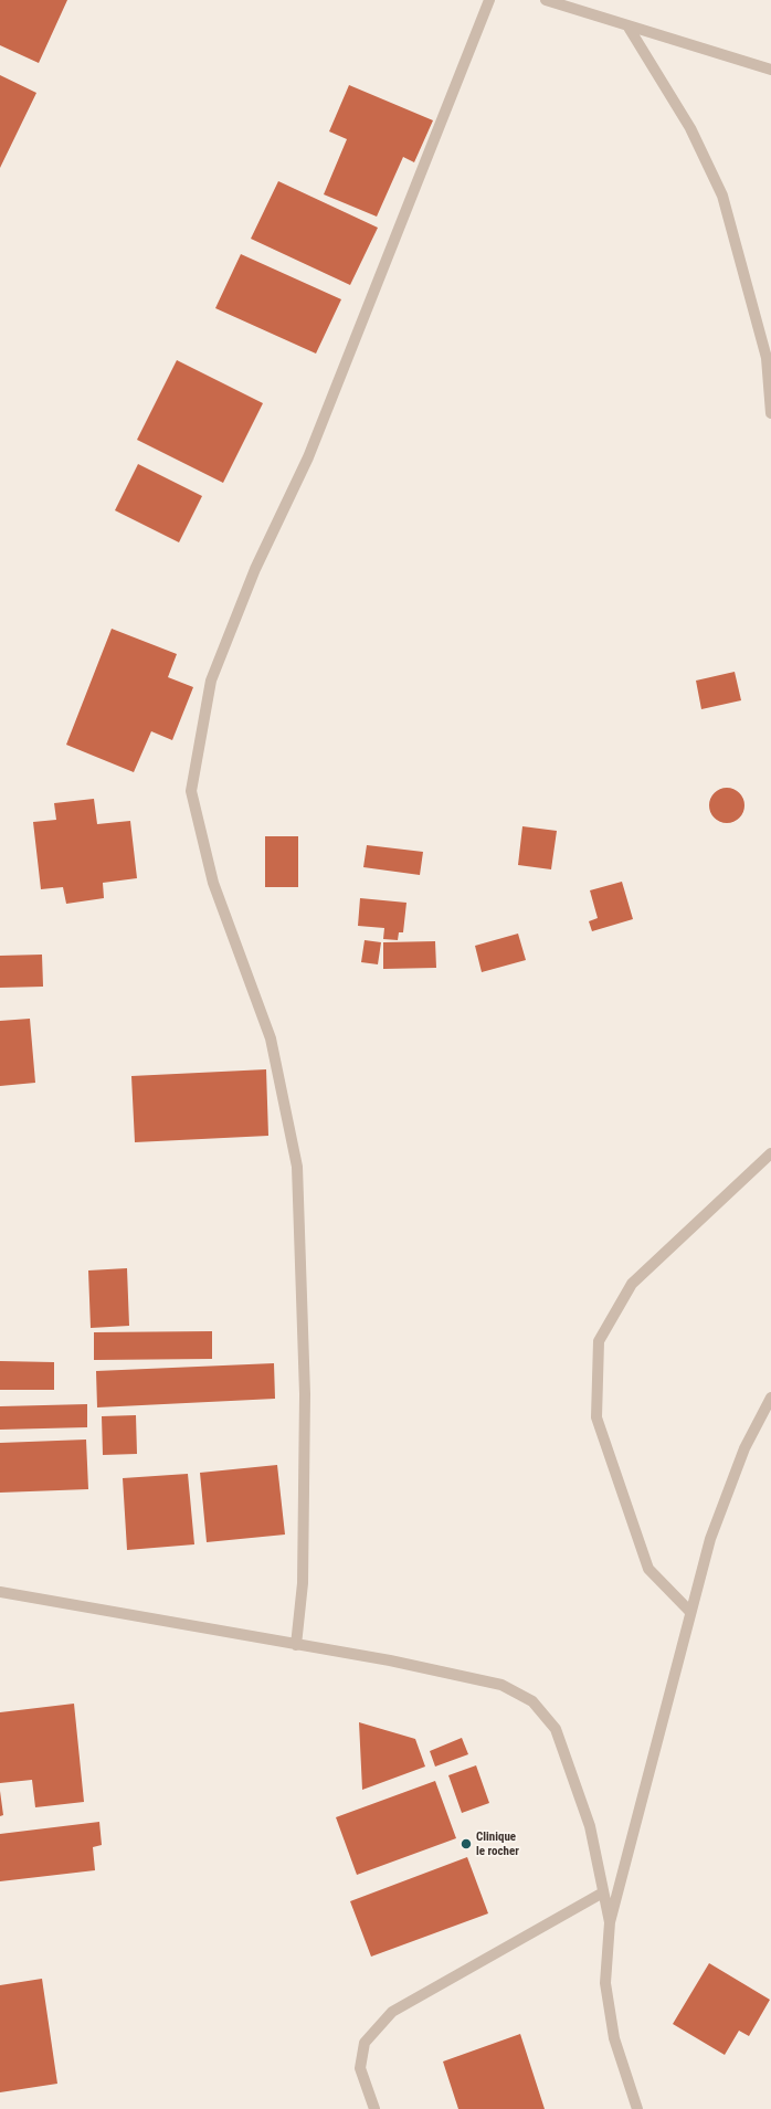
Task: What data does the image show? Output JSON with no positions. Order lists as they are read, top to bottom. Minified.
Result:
{"places":["Clinique le rocher"]}
